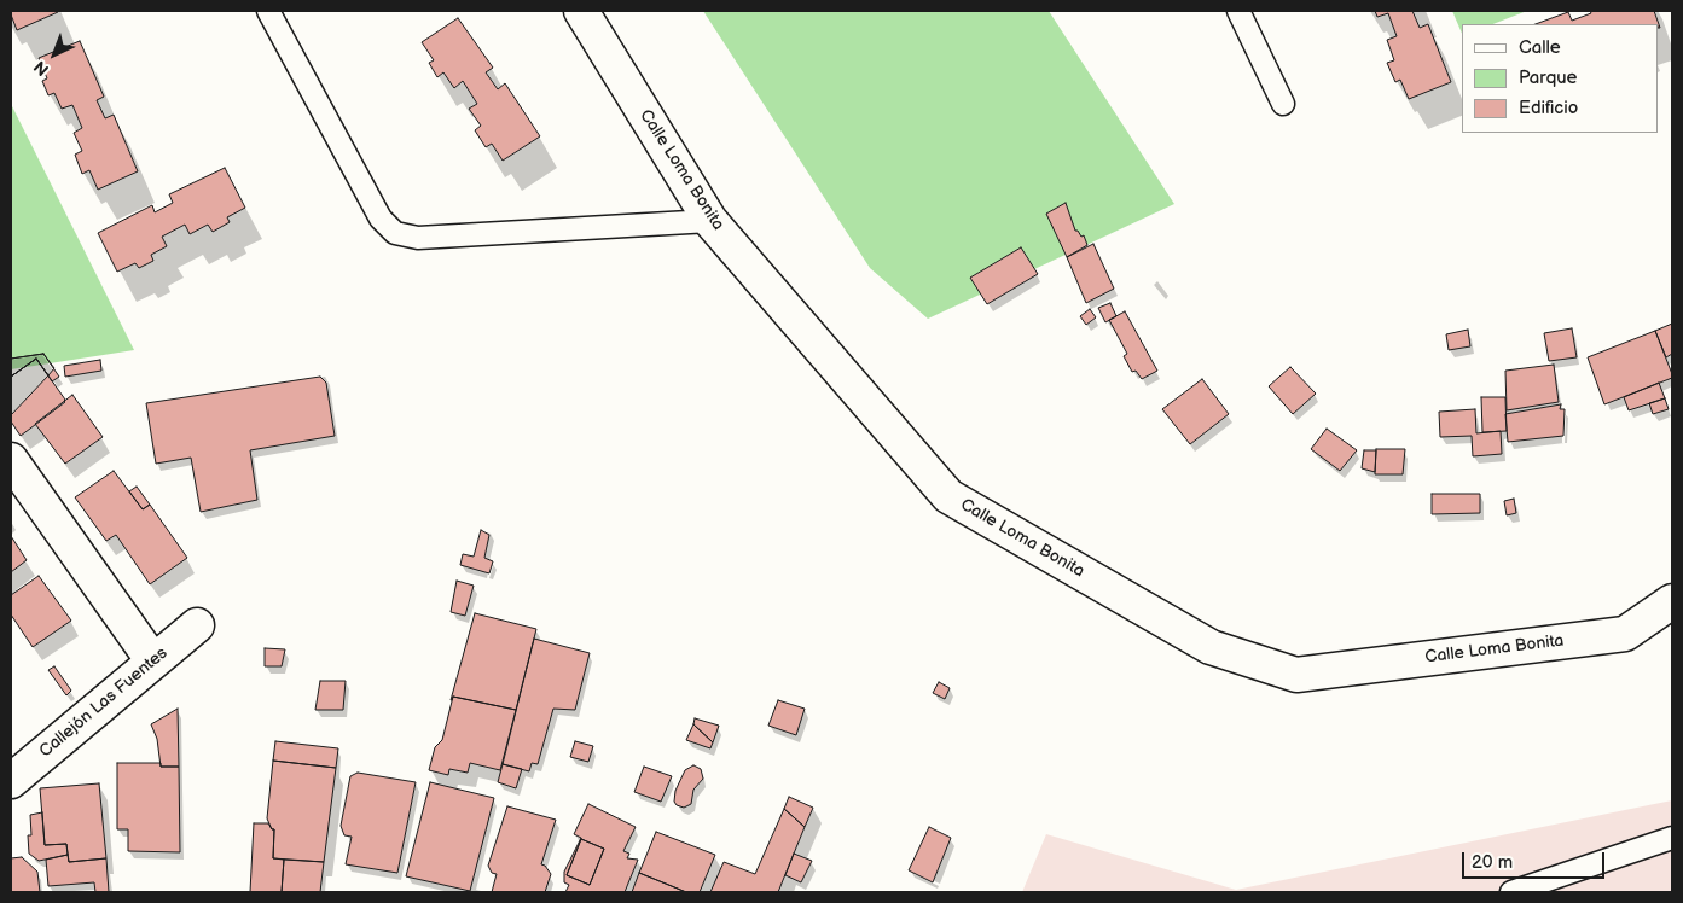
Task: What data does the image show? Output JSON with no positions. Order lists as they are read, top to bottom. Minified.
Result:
{"streets":{"street":["Calle Loma Bonita","Callejón Las Fuentes"]},"legend":["Calle","Parque","Edificio"],"scale_bar":"20 m","north":"bottom left"}
